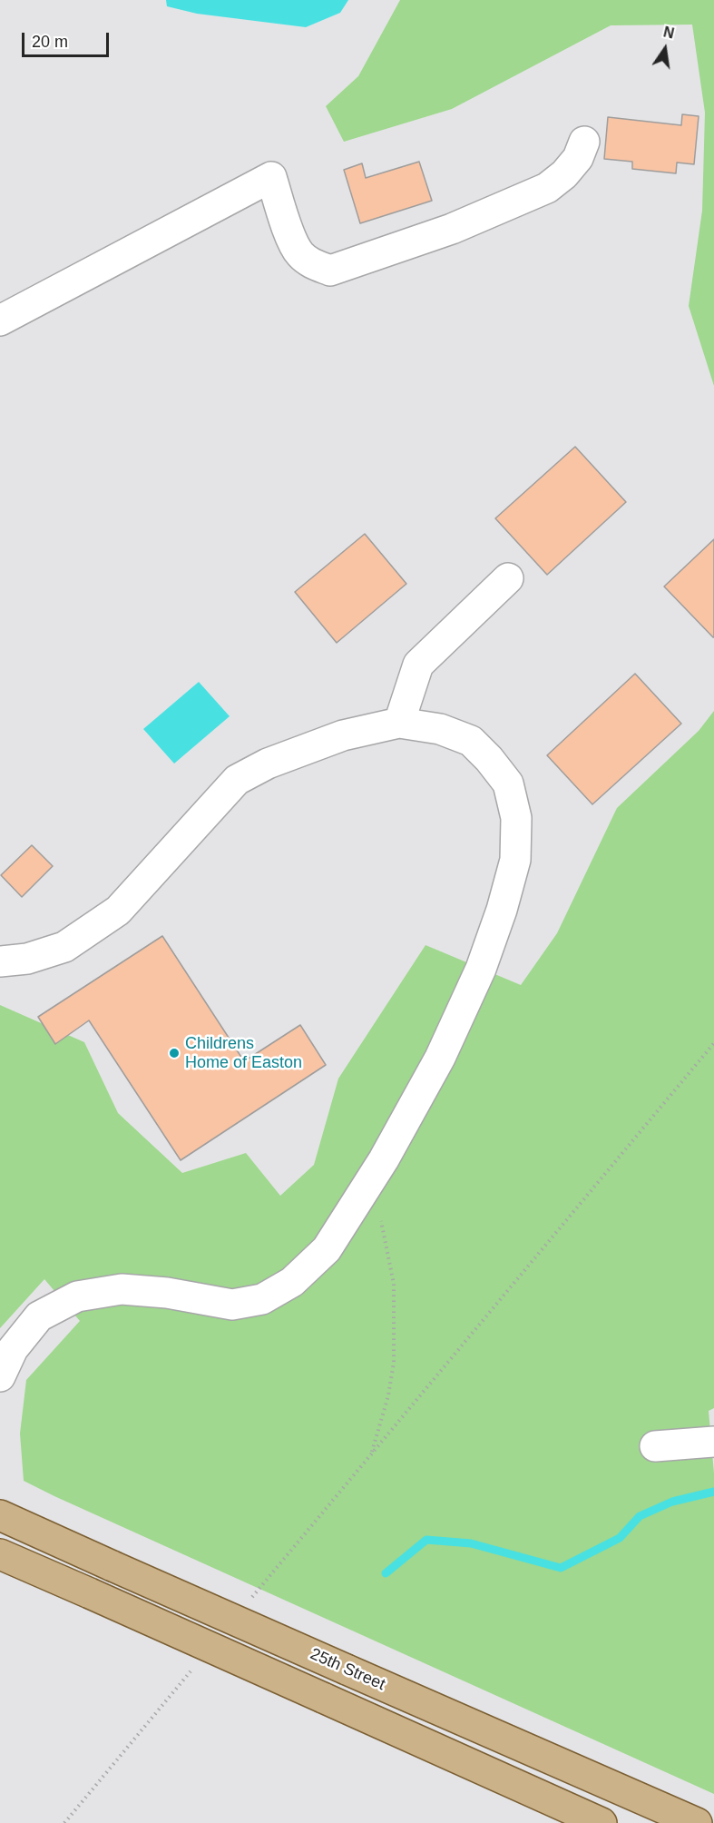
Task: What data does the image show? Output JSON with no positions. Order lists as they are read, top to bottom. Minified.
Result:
{"streets":{"main road":["25th Street"]},"places":["Childrens Home of Easton"],"scale_bar":"20 m","north":"top"}
